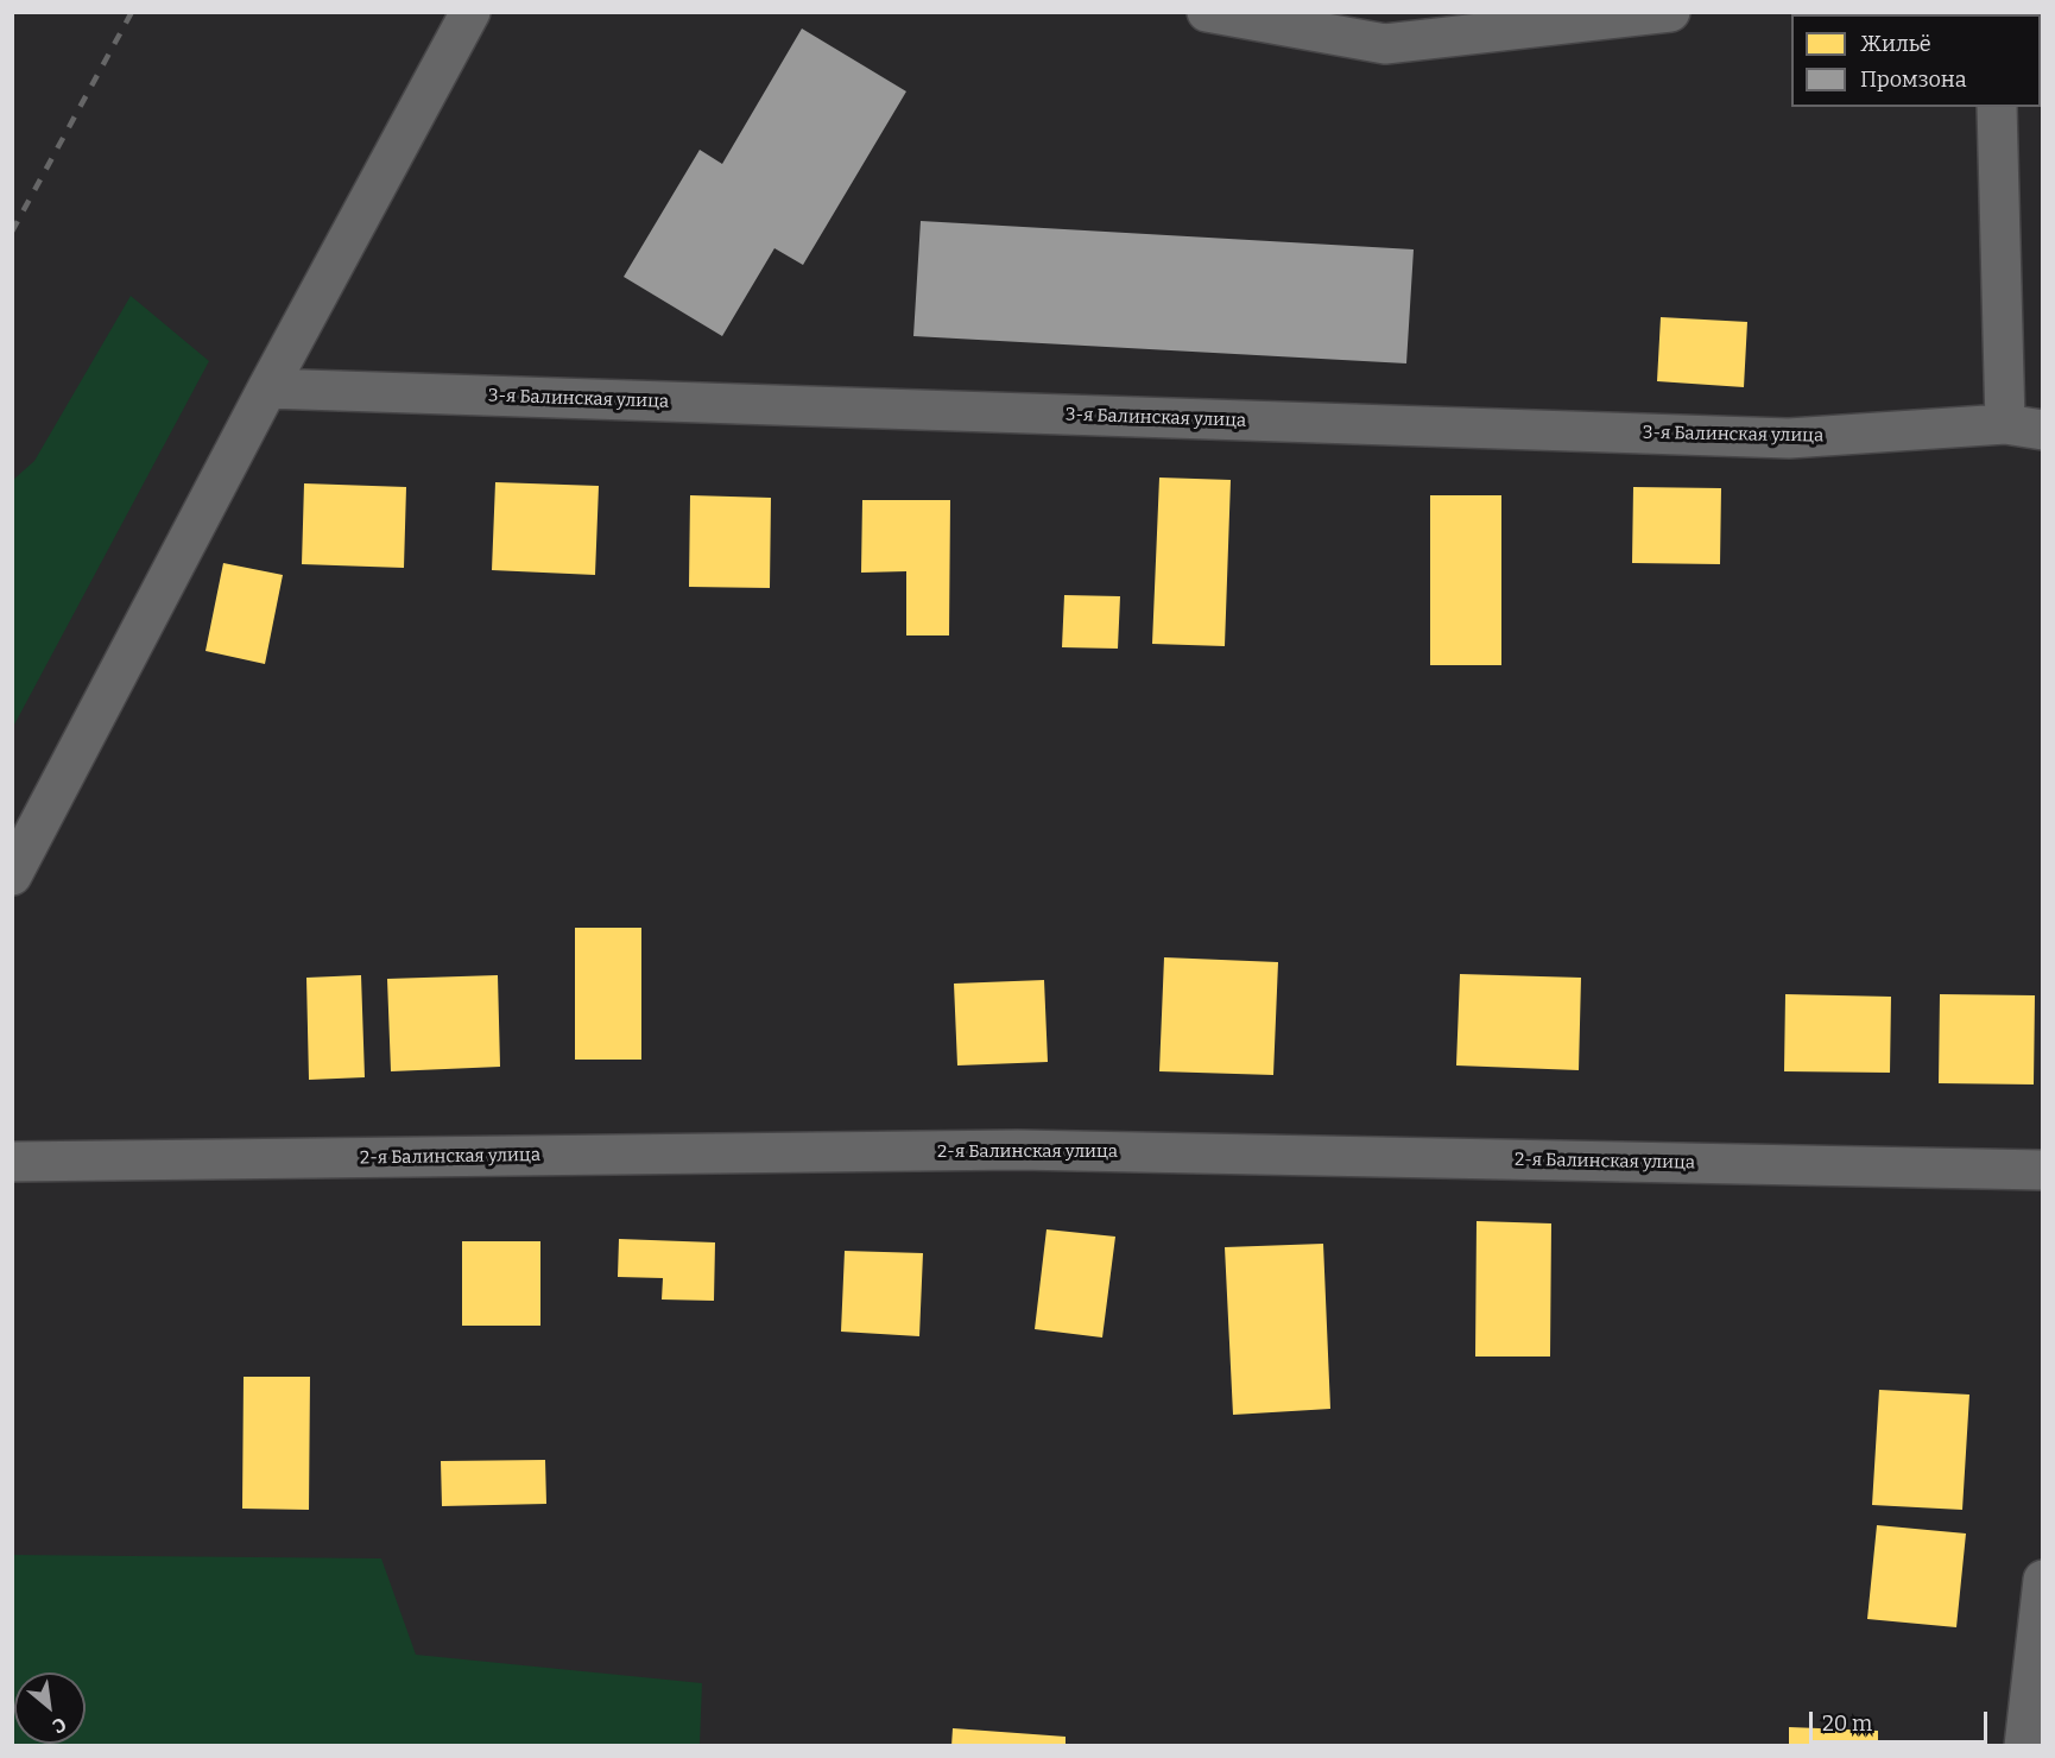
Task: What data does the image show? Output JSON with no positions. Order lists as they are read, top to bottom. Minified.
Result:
{"streets":{"street":["3-я Балинская улица","2-я Балинская улица"]},"legend":["Жильё","Промзона"],"scale_bar":"20 m","north":"bottom right"}
